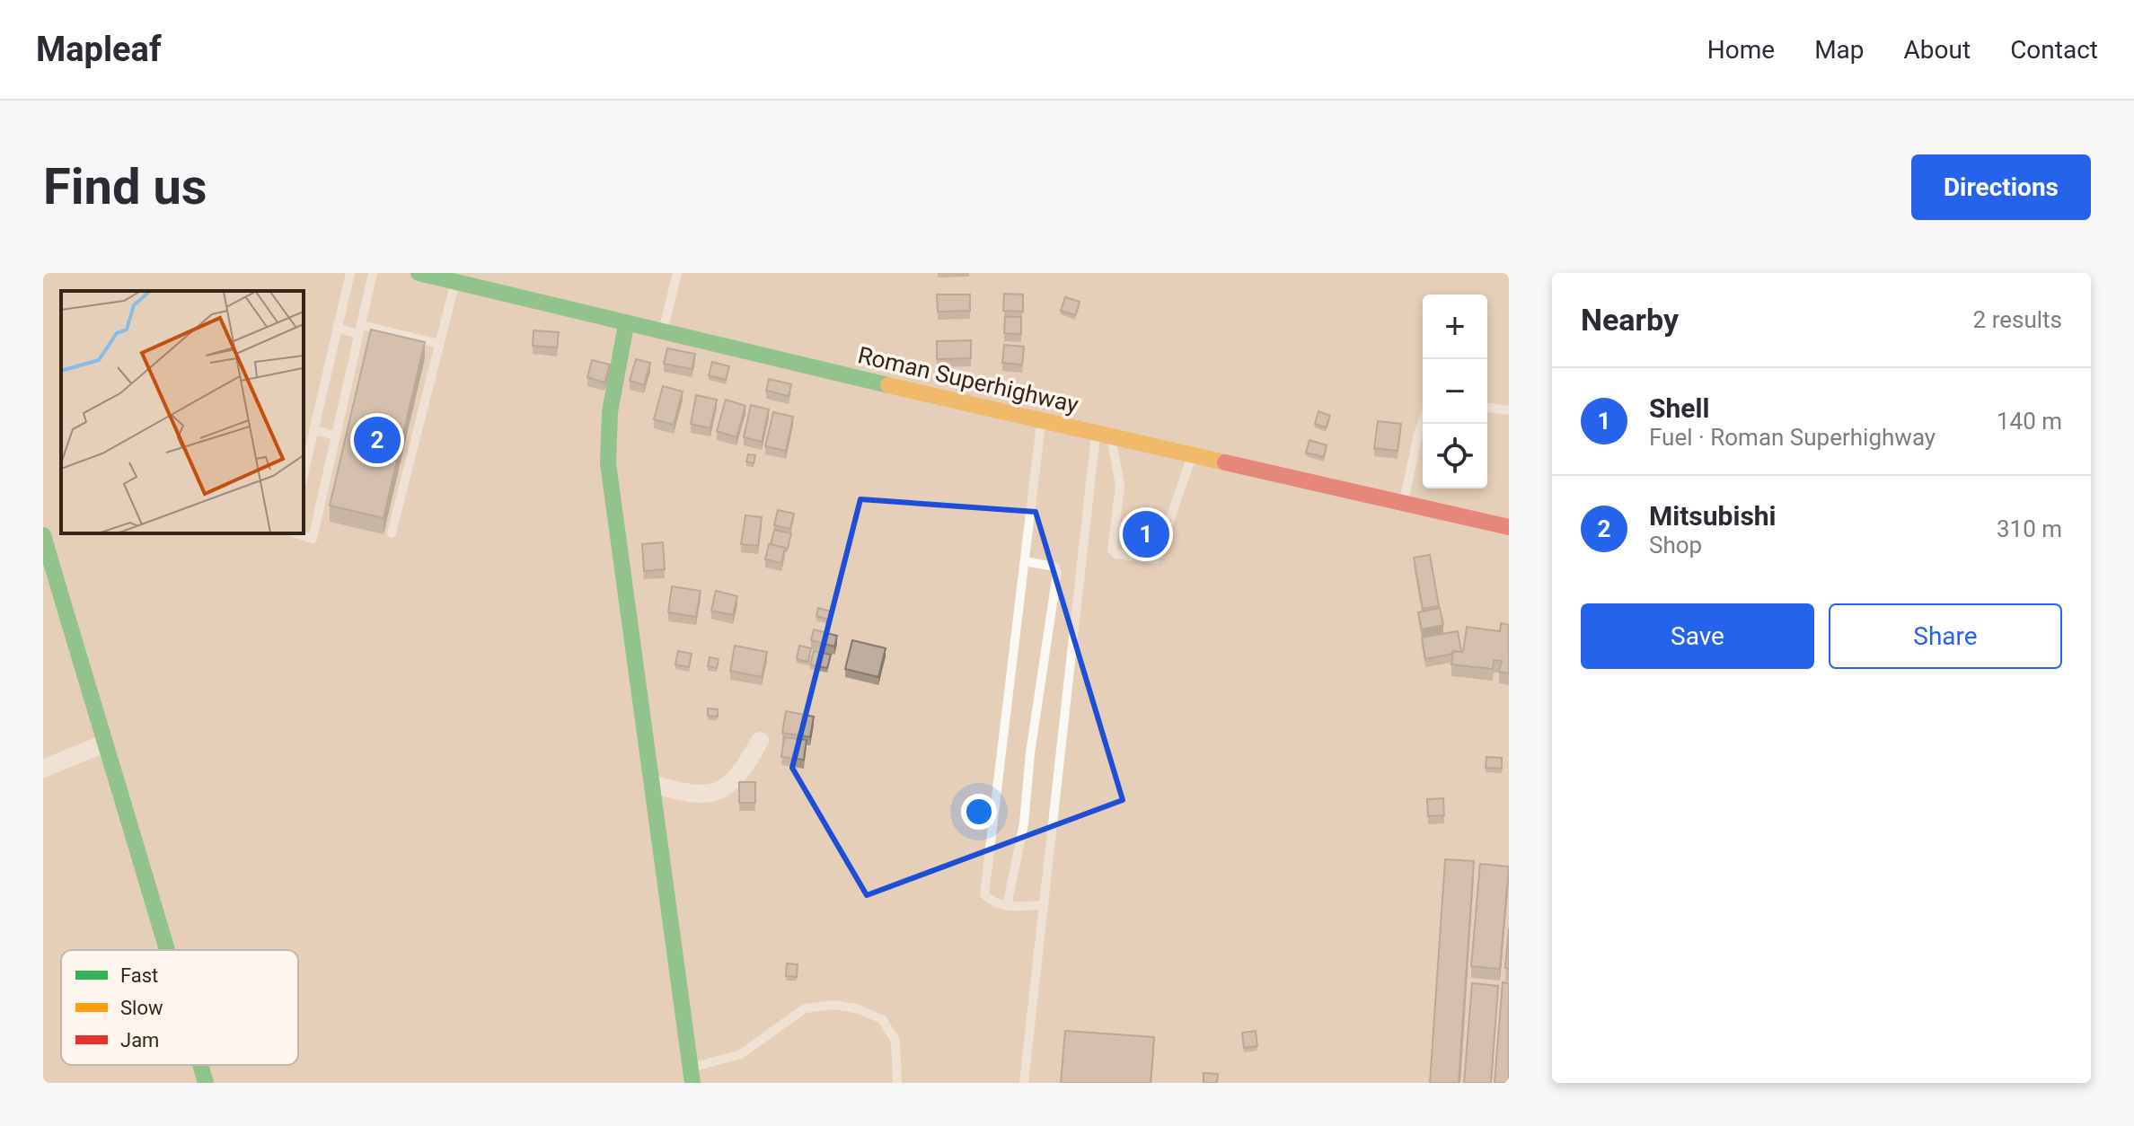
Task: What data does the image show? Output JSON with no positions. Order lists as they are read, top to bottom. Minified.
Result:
{"streets":{"street":["Roman Superhighway"]},"legend":["Fast","Slow","Jam"],"page":{"header":"Mapleaf","nav":["Home","Map","About","Contact"],"buttons":["Directions",["Save","Share"]],"title":"Find us","heading":["Nearby","2 results"],"map_buttons":["+","−"],"list":[{"mark":"1","name":"Shell","note":"Fuel · Roman Superhighway","value":"140 m"},{"mark":"2","name":"Mitsubishi","note":"Shop","value":"310 m"}],"pins":["2","1"]}}
